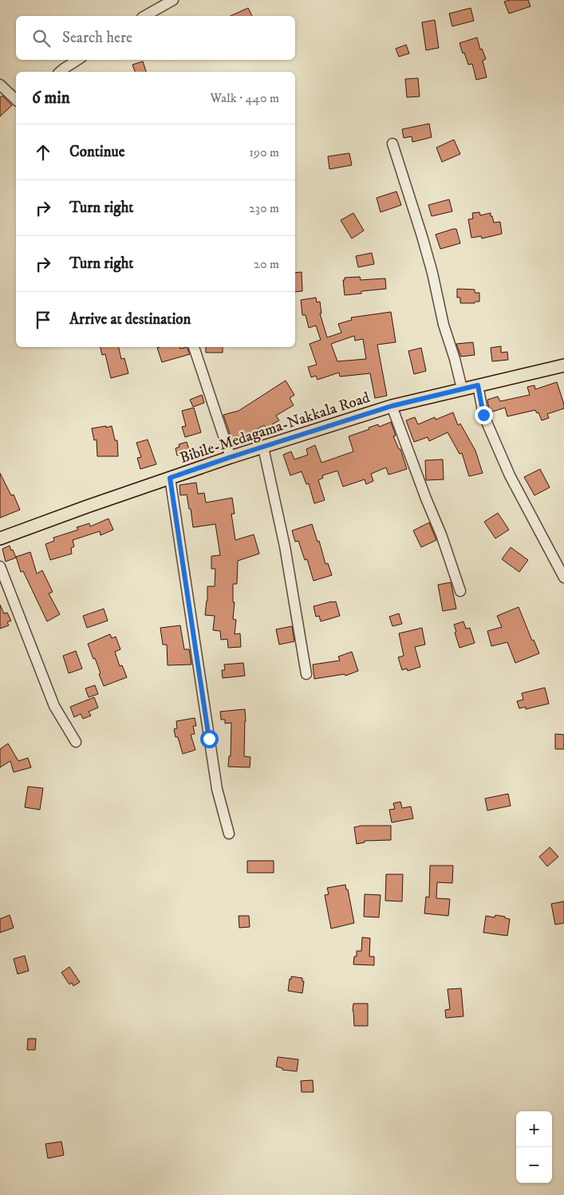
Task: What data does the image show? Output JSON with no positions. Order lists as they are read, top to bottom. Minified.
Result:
{"streets":{"main road":["Bibile-Medagama-Nakkala Road"]},"page":{"search":"Search here","heading":["6 min","Walk · 440 m"],"list":[["Continue","190 m"],["Turn right","230 m"],["Turn right","20 m"],"Arrive at destination"],"map_buttons":["+","−"]}}
